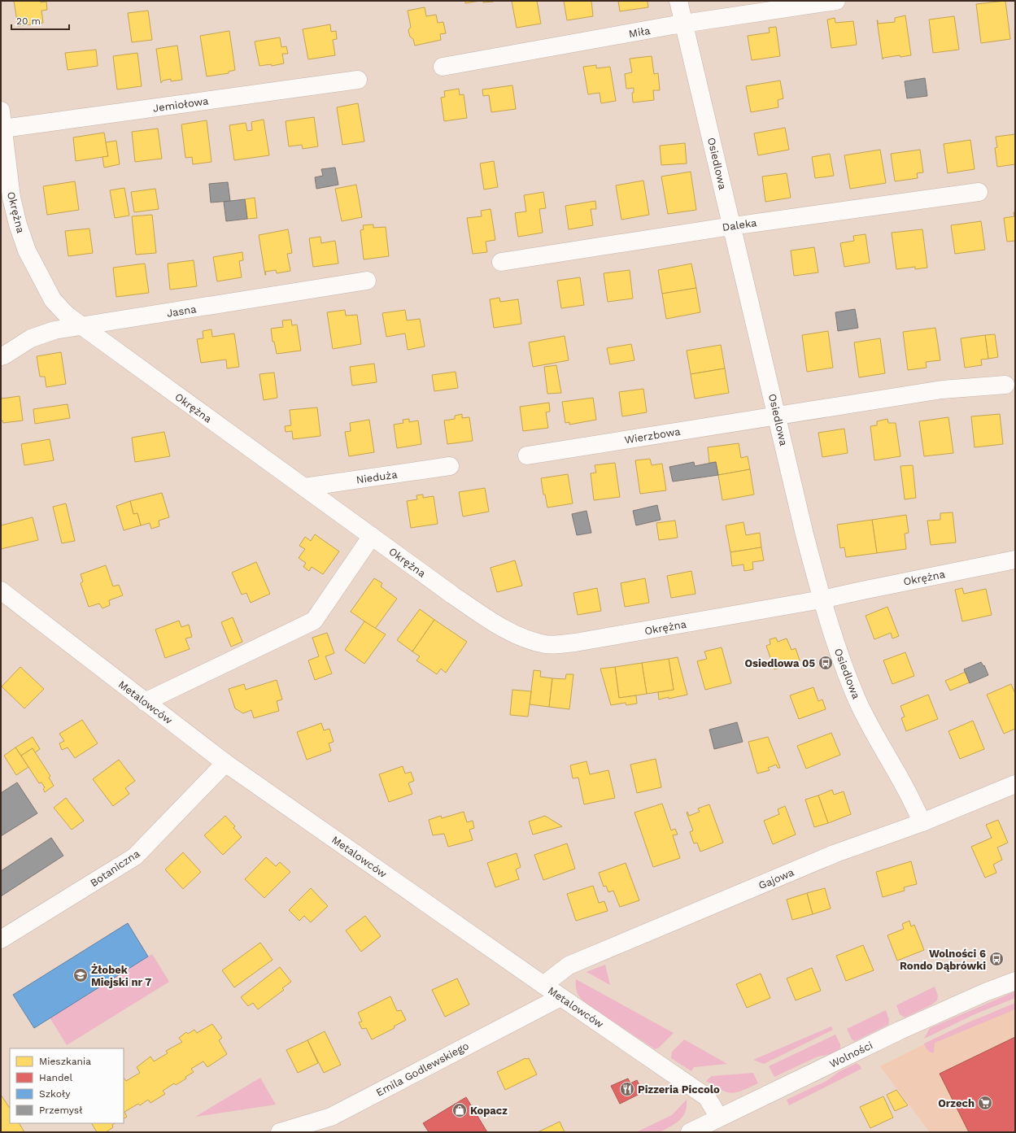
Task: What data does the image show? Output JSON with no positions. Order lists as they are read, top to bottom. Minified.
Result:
{"streets":{"street":["Miła","Jemiołowa","Osiedlowa","Okrężna","Daleka","Jasna","Wierzbowa","Nieduża","Metalowców","Botaniczna","Gajowa","Wolności","Emila Godlewskiego"]},"crossings":[["Miła","Osiedlowa"],["Jemiołowa","Okrężna"],["Osiedlowa","Okrężna"],["Osiedlowa","Daleka"],["Osiedlowa","Wierzbowa"],["Osiedlowa","Gajowa"],["Okrężna","Jasna"],["Okrężna","Nieduża"],["Metalowców","Botaniczna"],["Metalowców","Gajowa"],["Metalowców","Wolności"],["Metalowców","Emila Godlewskiego"]],"places":{"bus stop":["Osiedlowa 05","Wolności 6 Rondo Dąbrówki"],"school or university":["Żłobek Miejski nr 7"],"restaurant":["Pizzeria Piccolo"],"supermarket":["Orzech"],"shop":["Kopacz"]},"legend":["Mieszkania","Handel","Szkoły","Przemysł"],"scale_bar":"20 m"}
